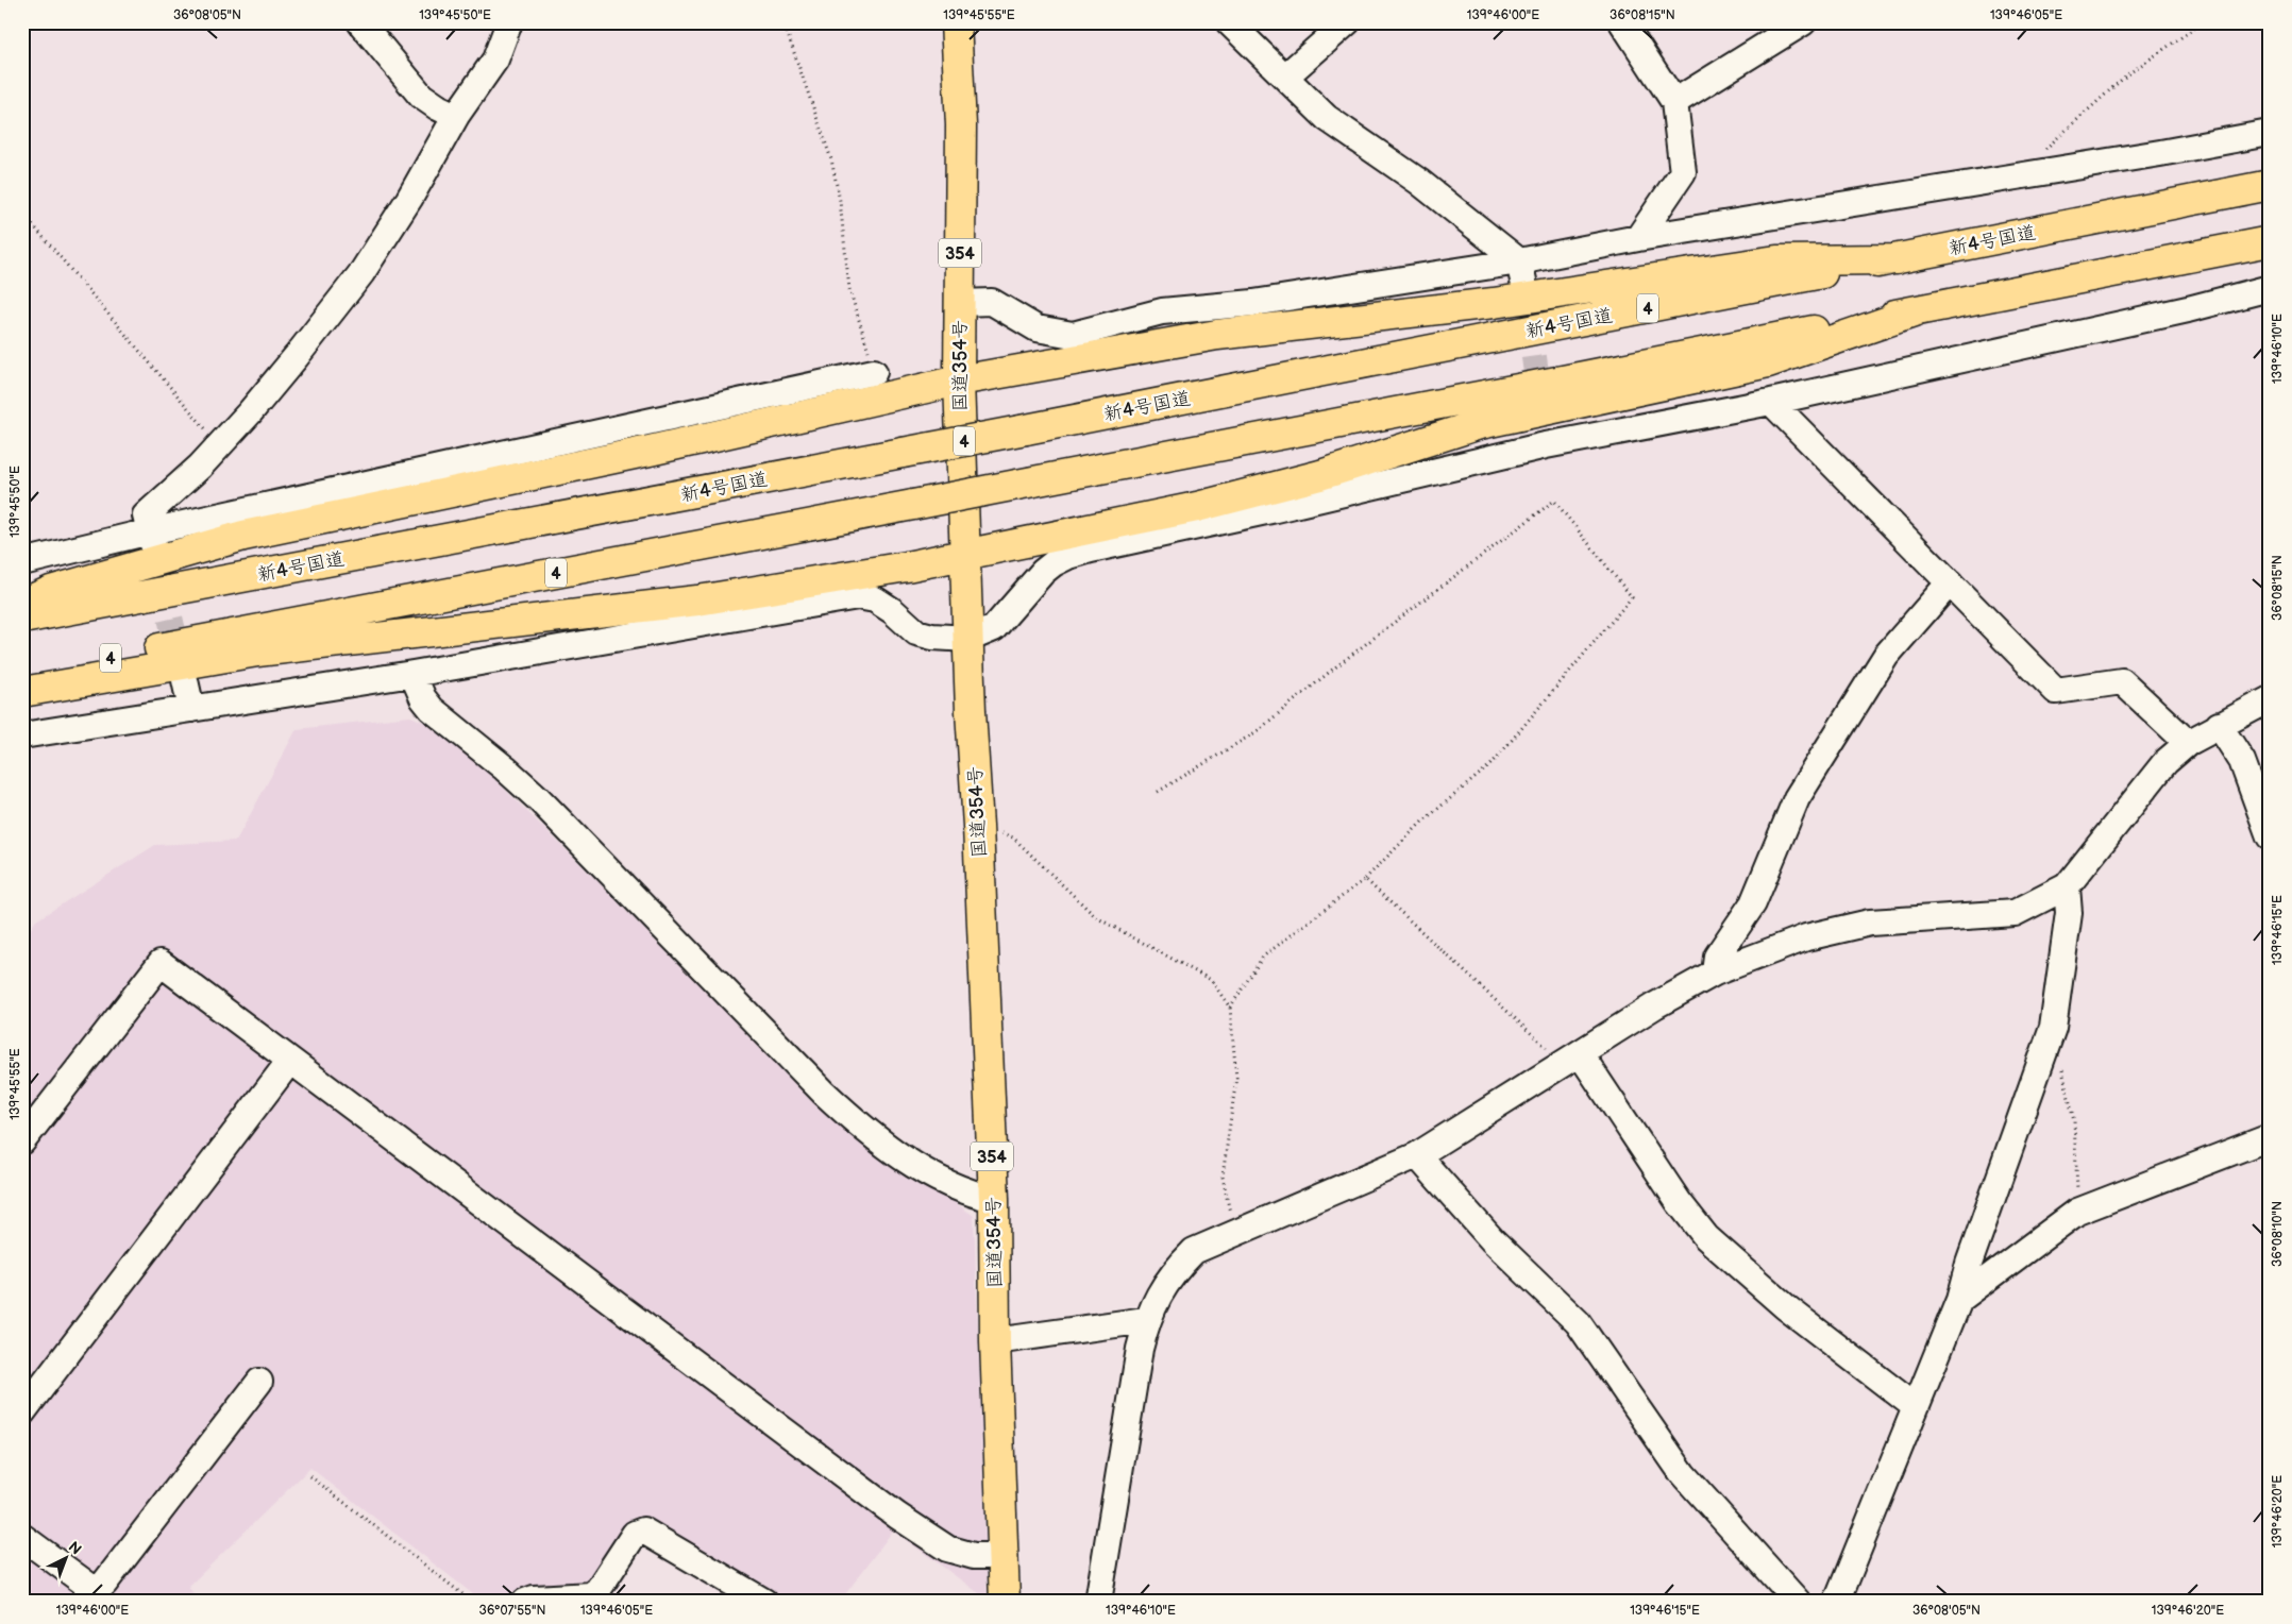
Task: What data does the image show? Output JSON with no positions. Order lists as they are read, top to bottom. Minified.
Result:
{"streets":{"highway":["新4号国道","354","4","国道354号"]},"north":"top right","coordinates":["36°08'05\"N","139°45'50\"E","139°45'55\"E","139°46'00\"E","36°08'15\"N","139°46'05\"E","139°46'10\"E","139°46'15\"E","36°08'10\"N","139°46'20\"E","36°07'55\"N"]}
